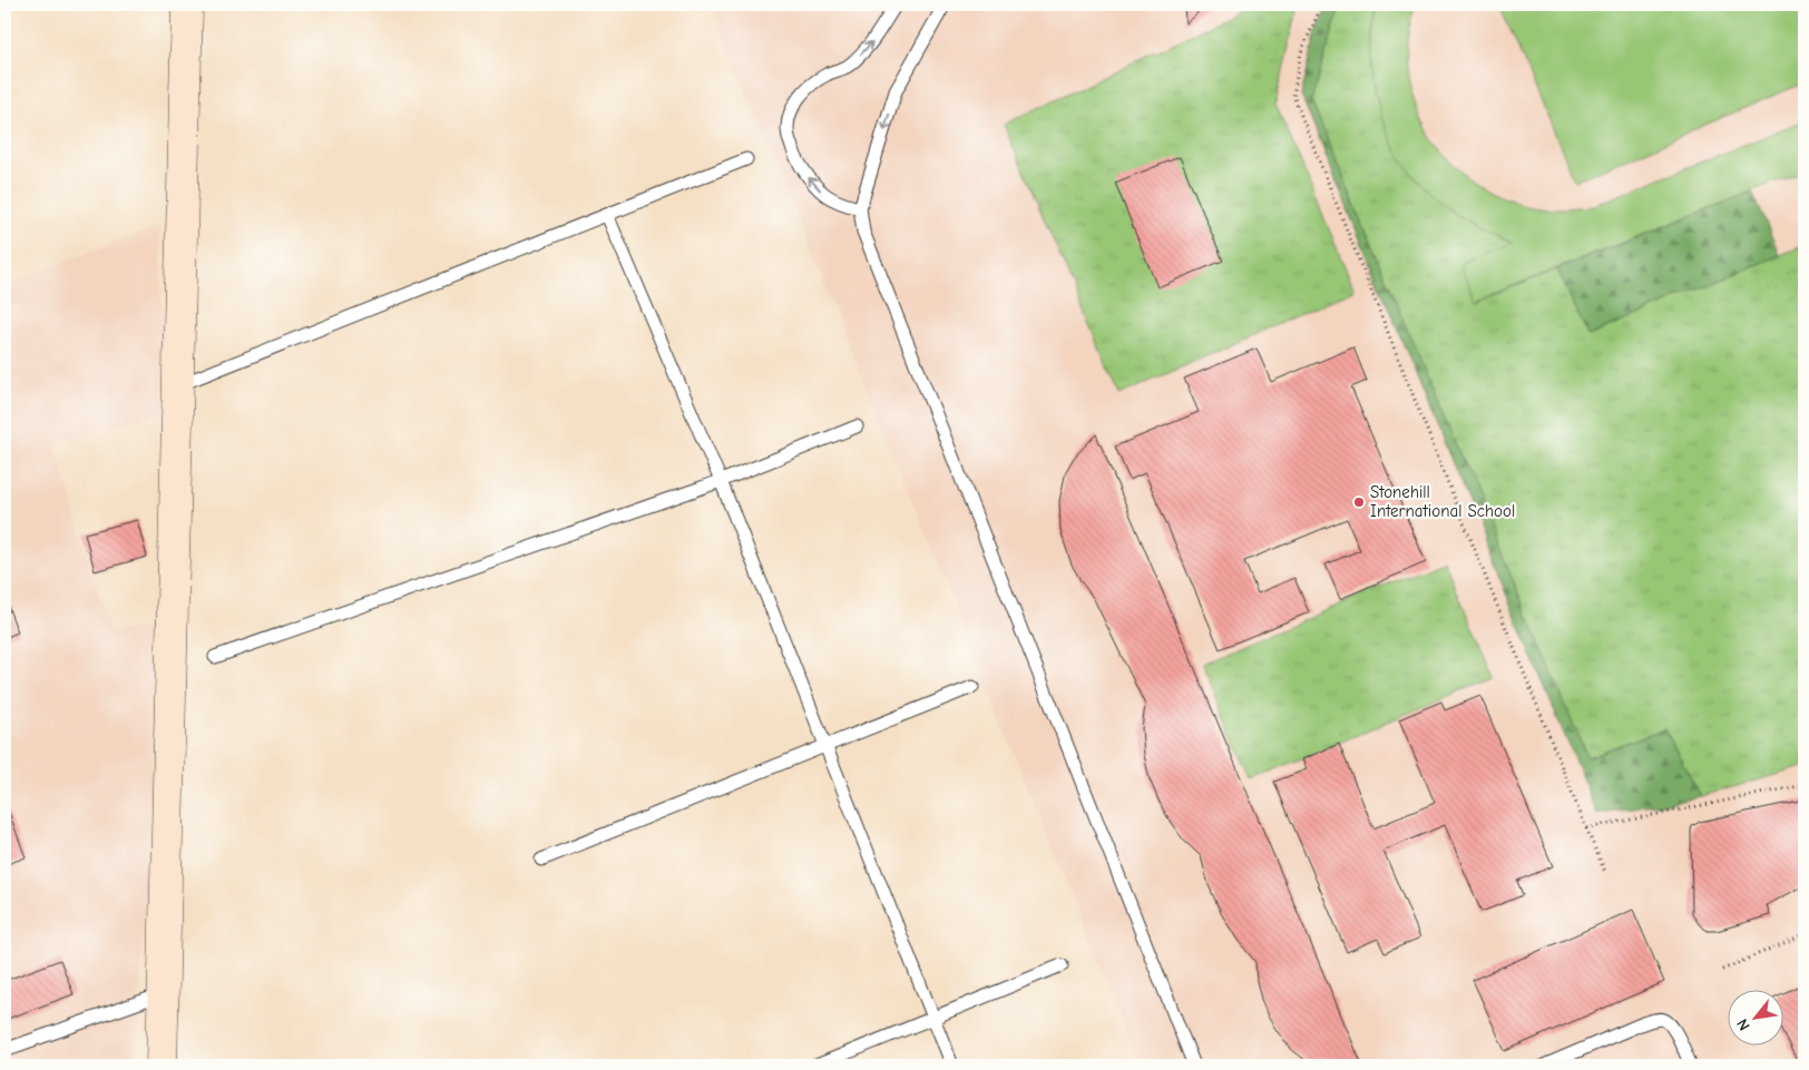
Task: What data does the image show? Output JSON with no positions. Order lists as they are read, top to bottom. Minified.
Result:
{"places":["Stonehill International School"],"north":"bottom left"}
